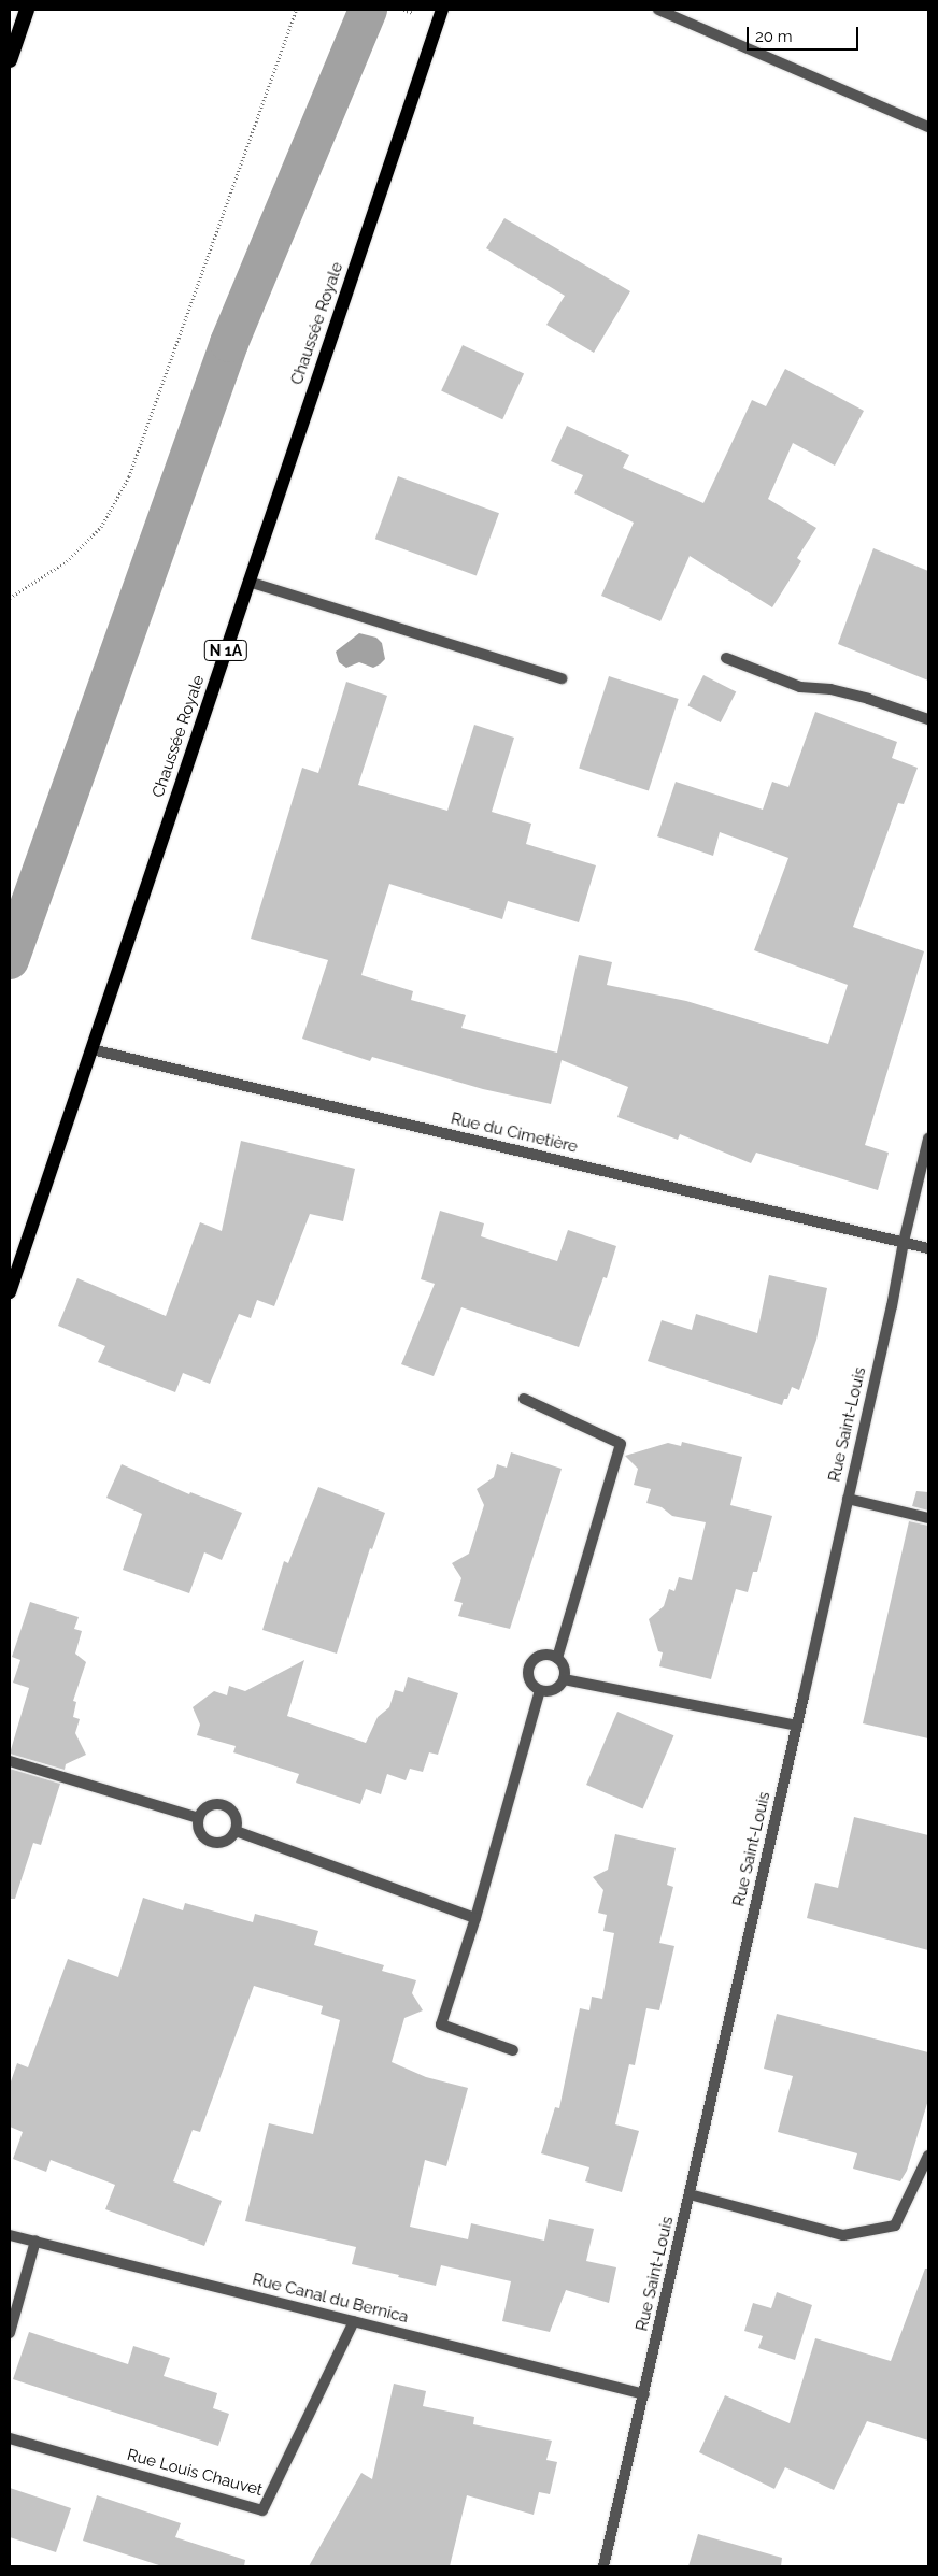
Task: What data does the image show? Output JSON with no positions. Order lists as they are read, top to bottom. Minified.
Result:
{"streets":{"main road":["Chaussée Royale","N 1A"],"street":["Rue du Cimetière","Rue Saint-Louis","Rue Canal du Bernica","Rue Louis Chauvet"]},"crossings":[["Chaussée Royale","Rue du Cimetière"],["Rue du Cimetière","Rue Saint-Louis"],["Rue Saint-Louis","Rue Canal du Bernica"],["Rue Canal du Bernica","Rue Louis Chauvet"]],"scale_bar":"20 m"}
